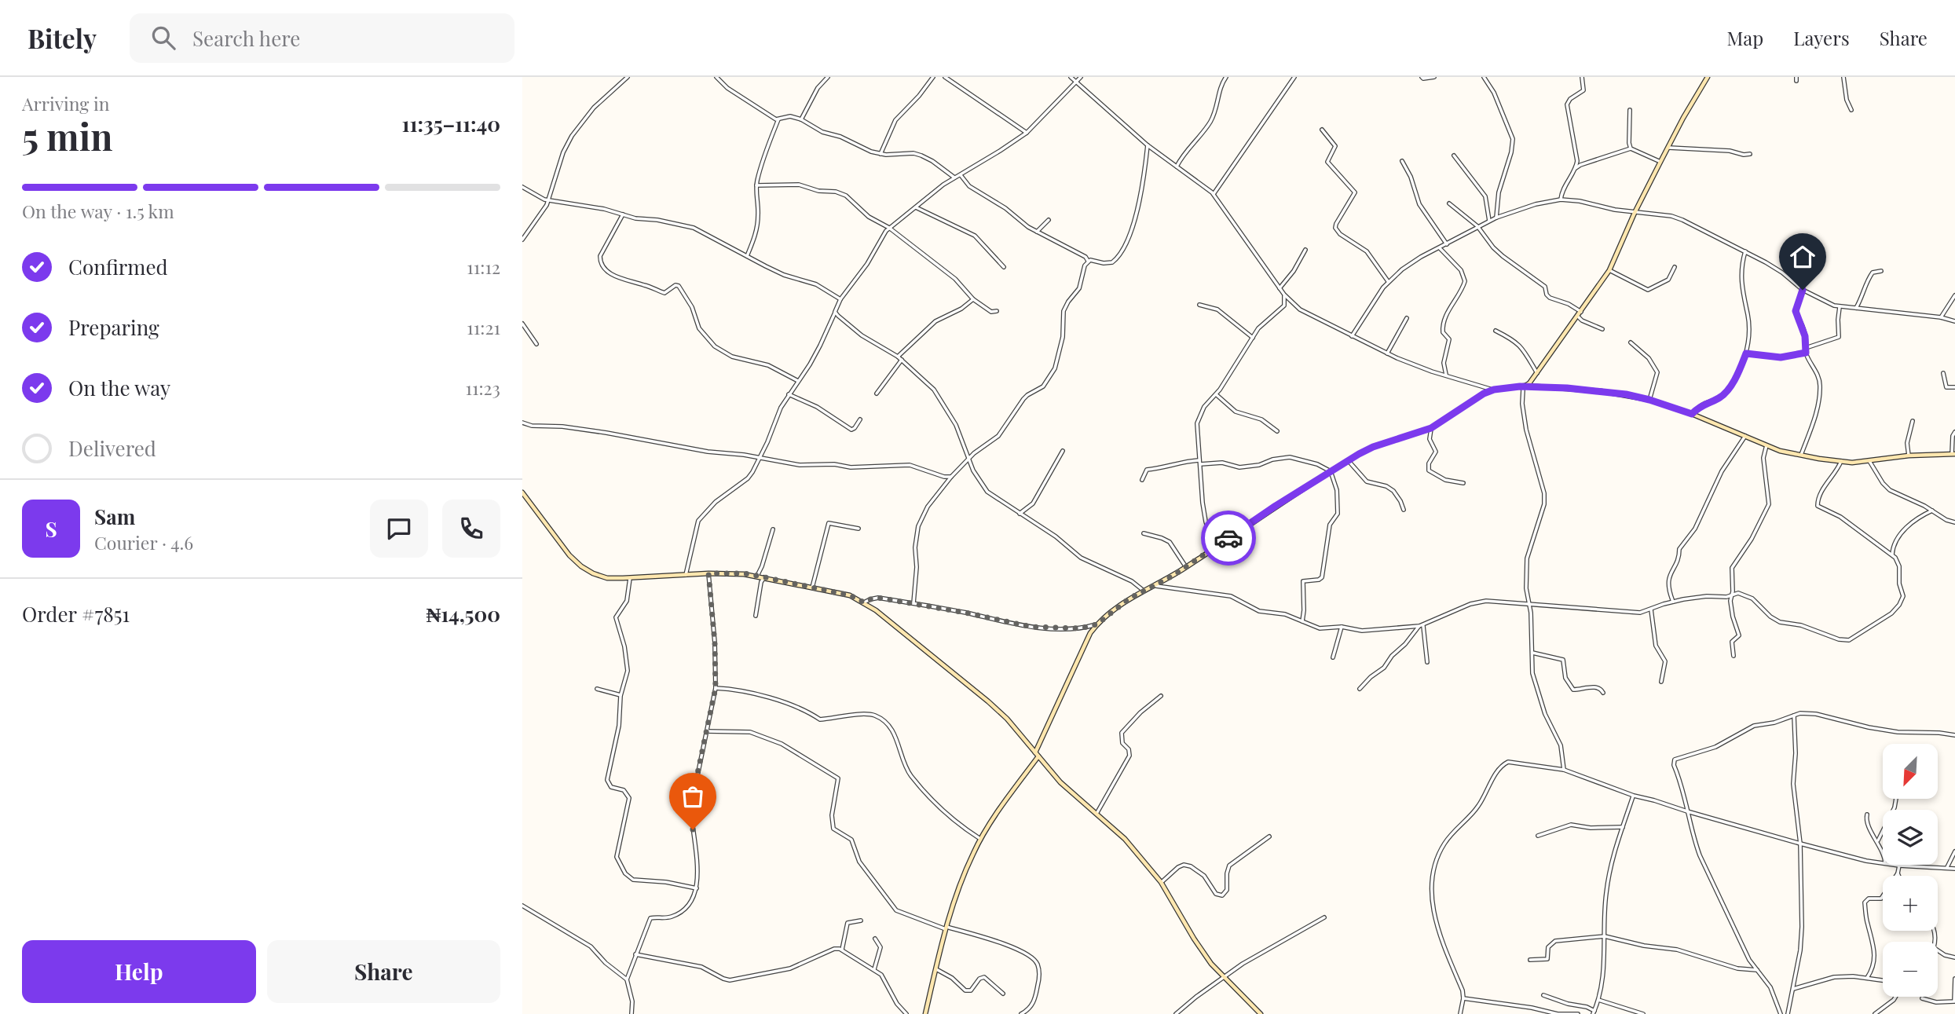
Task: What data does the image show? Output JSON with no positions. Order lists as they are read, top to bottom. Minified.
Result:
{"north":"bottom left","page":{"header":"Bitely","search":"Search here","nav":["Map","Layers","Share"],"heading":["5 min","Arriving in","11:35–11:40"],"panel":["Sam","Courier · 4.6","Order #7851","₦14,500"],"bar":"On the way · 1.5 km","list":[["Confirmed","11:12"],["Preparing","11:21"],["On the way","11:23"],"Delivered"],"round":"S","map_buttons":["+","−"],"buttons":["Help","Share"]}}
